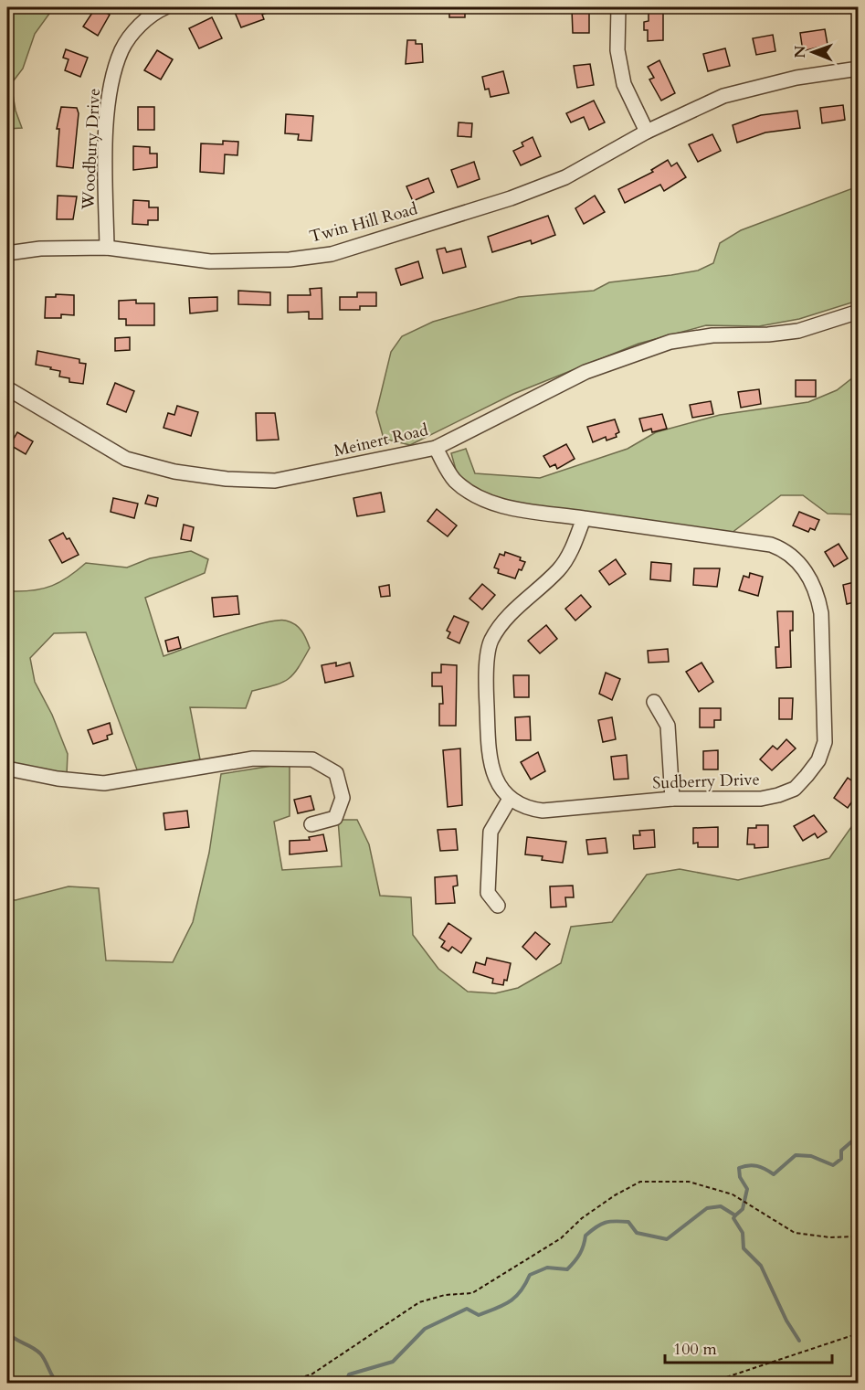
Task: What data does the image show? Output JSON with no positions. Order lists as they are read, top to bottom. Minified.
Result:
{"streets":{"street":["Woodbury Drive","Twin Hill Road","Meinert Road","Sudberry Drive"]},"crossings":[["Woodbury Drive","Twin Hill Road"],["Meinert Road","Sudberry Drive"]],"scale_bar":"100 m","north":"left"}
